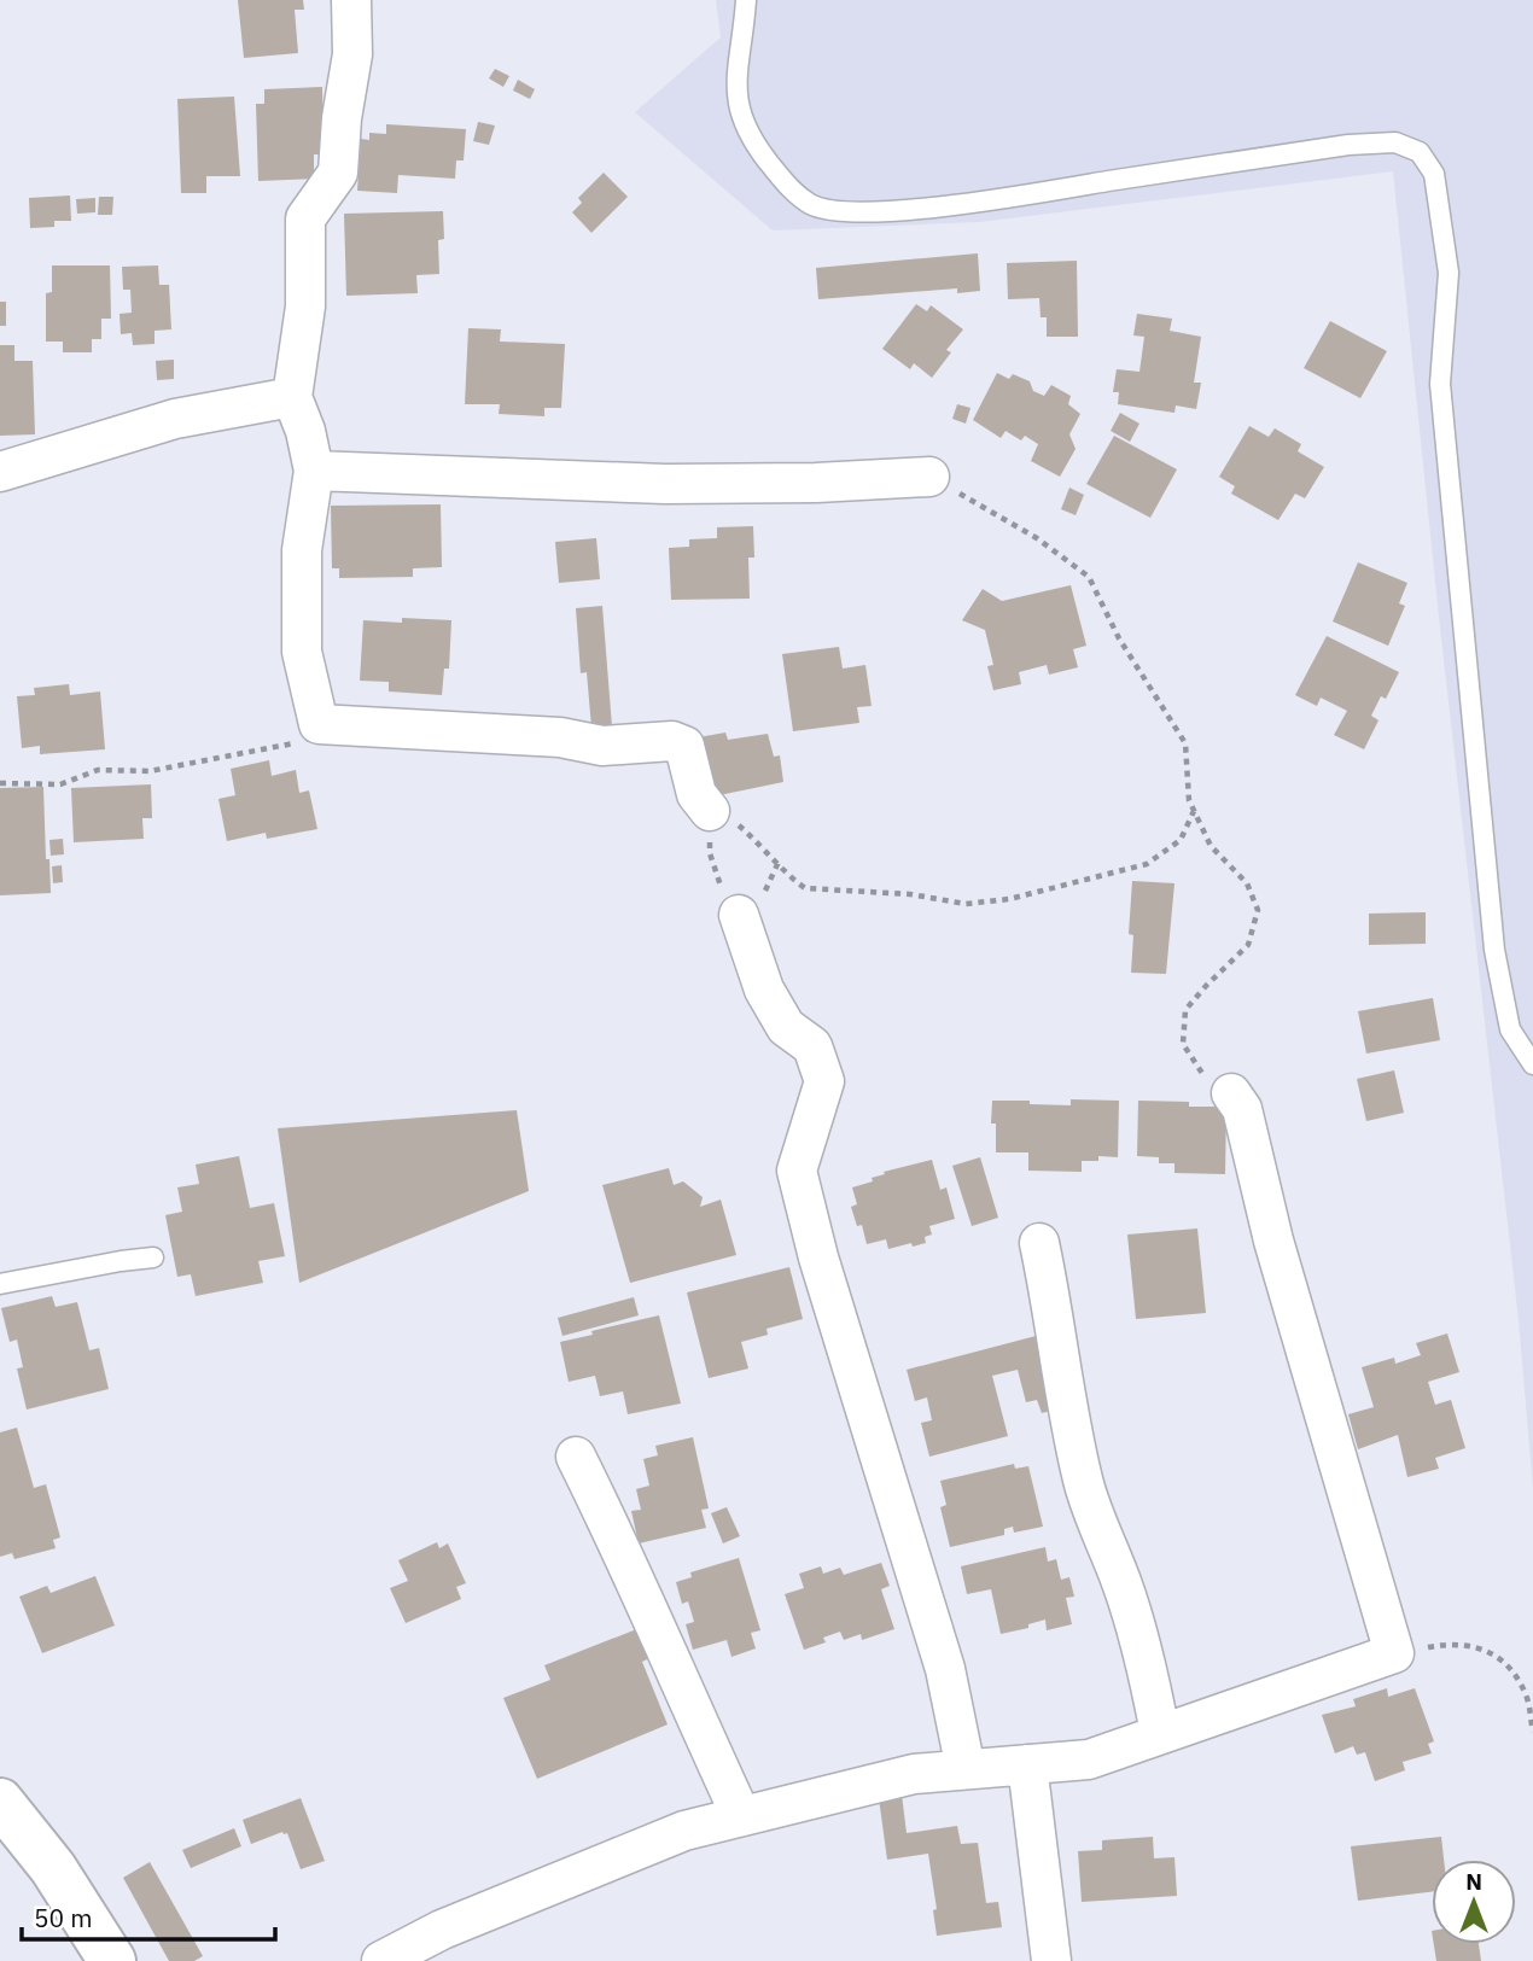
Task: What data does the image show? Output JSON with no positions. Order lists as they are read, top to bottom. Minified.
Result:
{"scale_bar":"50 m","north":"top"}
